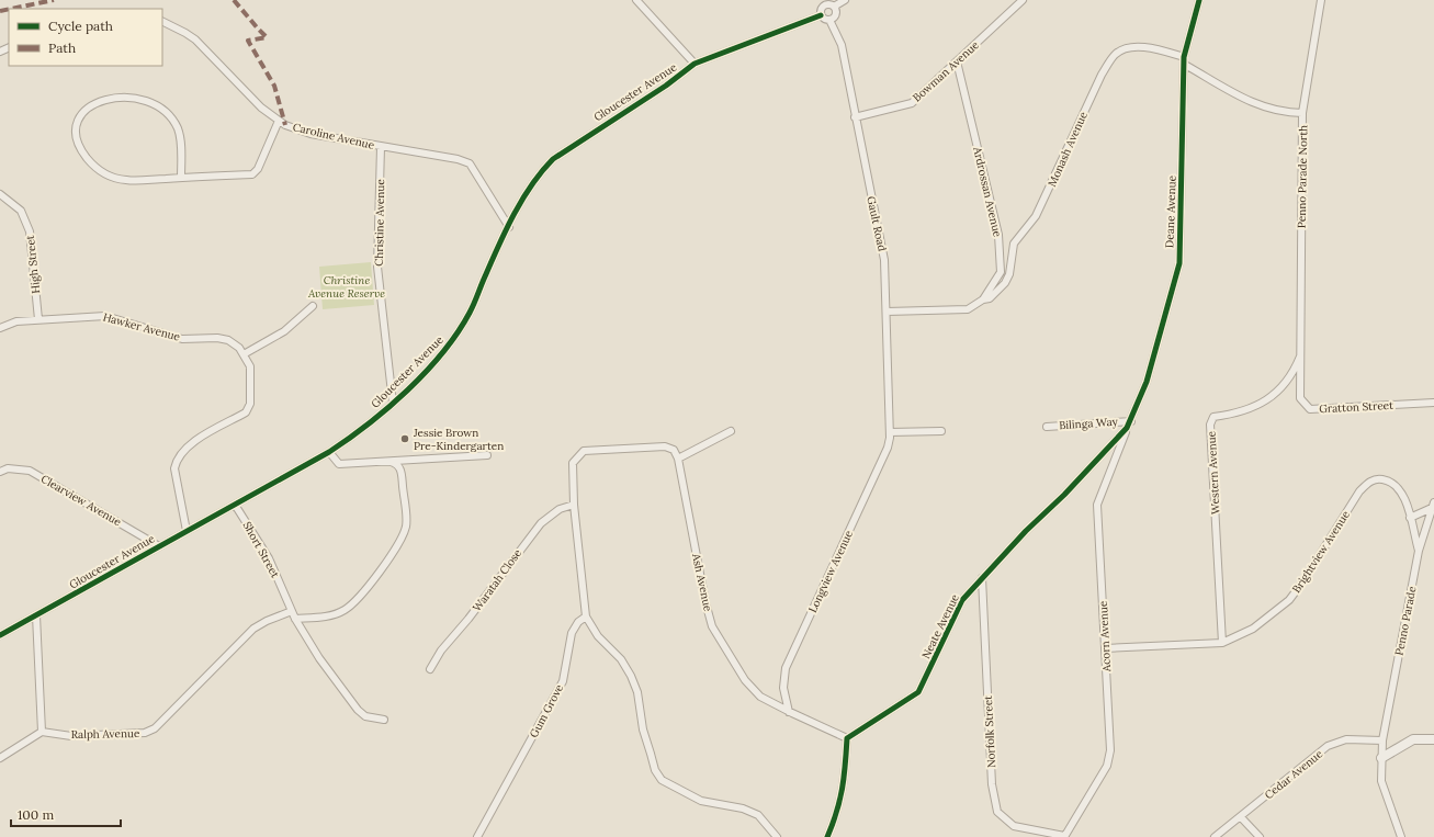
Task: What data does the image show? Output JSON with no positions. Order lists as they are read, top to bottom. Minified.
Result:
{"streets":{"street":["Bowman Avenue","Gloucester Avenue","Caroline Avenue","Monash Avenue","Penno Parade North","Ardrossan Avenue","Deane Avenue","Christine Avenue","Gault Road","High Street","Hawker Avenue","Gratton Street","Bilinga Way","Western Avenue","Clearview Avenue","Short Street","Brightview Avenue","Longview Avenue","Waratah Close","Ash Avenue","Penno Parade","Neate Avenue","Acorn Avenue","Gum Grove","Norfolk Street","Ralph Avenue","Cedar Avenue"]},"crossings":[["Bowman Avenue","Ardrossan Avenue"],["Bowman Avenue","Gault Road"],["Gloucester Avenue","Caroline Avenue"],["Gloucester Avenue","Christine Avenue"],["Gloucester Avenue","Gault Road"],["Gloucester Avenue","Hawker Avenue"],["Gloucester Avenue","Clearview Avenue"],["Gloucester Avenue","Short Street"],["Caroline Avenue","Christine Avenue"],["Monash Avenue","Ardrossan Avenue"],["Monash Avenue","Deane Avenue"],["Penno Parade North","Gratton Street"],["Penno Parade North","Western Avenue"],["Ardrossan Avenue","Gault Road"],["Deane Avenue","Bilinga Way"],["Deane Avenue","Neate Avenue"],["Gault Road","Longview Avenue"],["High Street","Hawker Avenue"],["Gratton Street","Western Avenue"],["Bilinga Way","Neate Avenue"],["Western Avenue","Brightview Avenue"],["Short Street","Ralph Avenue"],["Brightview Avenue","Penno Parade"],["Brightview Avenue","Acorn Avenue"],["Longview Avenue","Ash Avenue"],["Ash Avenue","Neate Avenue"],["Penno Parade","Cedar Avenue"],["Neate Avenue","Acorn Avenue"],["Neate Avenue","Norfolk Street"],["Acorn Avenue","Norfolk Street"]],"parks":["Christine Avenue Reserve"],"places":["Jessie Brown Pre-Kindergarten"],"legend":["Cycle path","Path"],"scale_bar":"100 m"}
